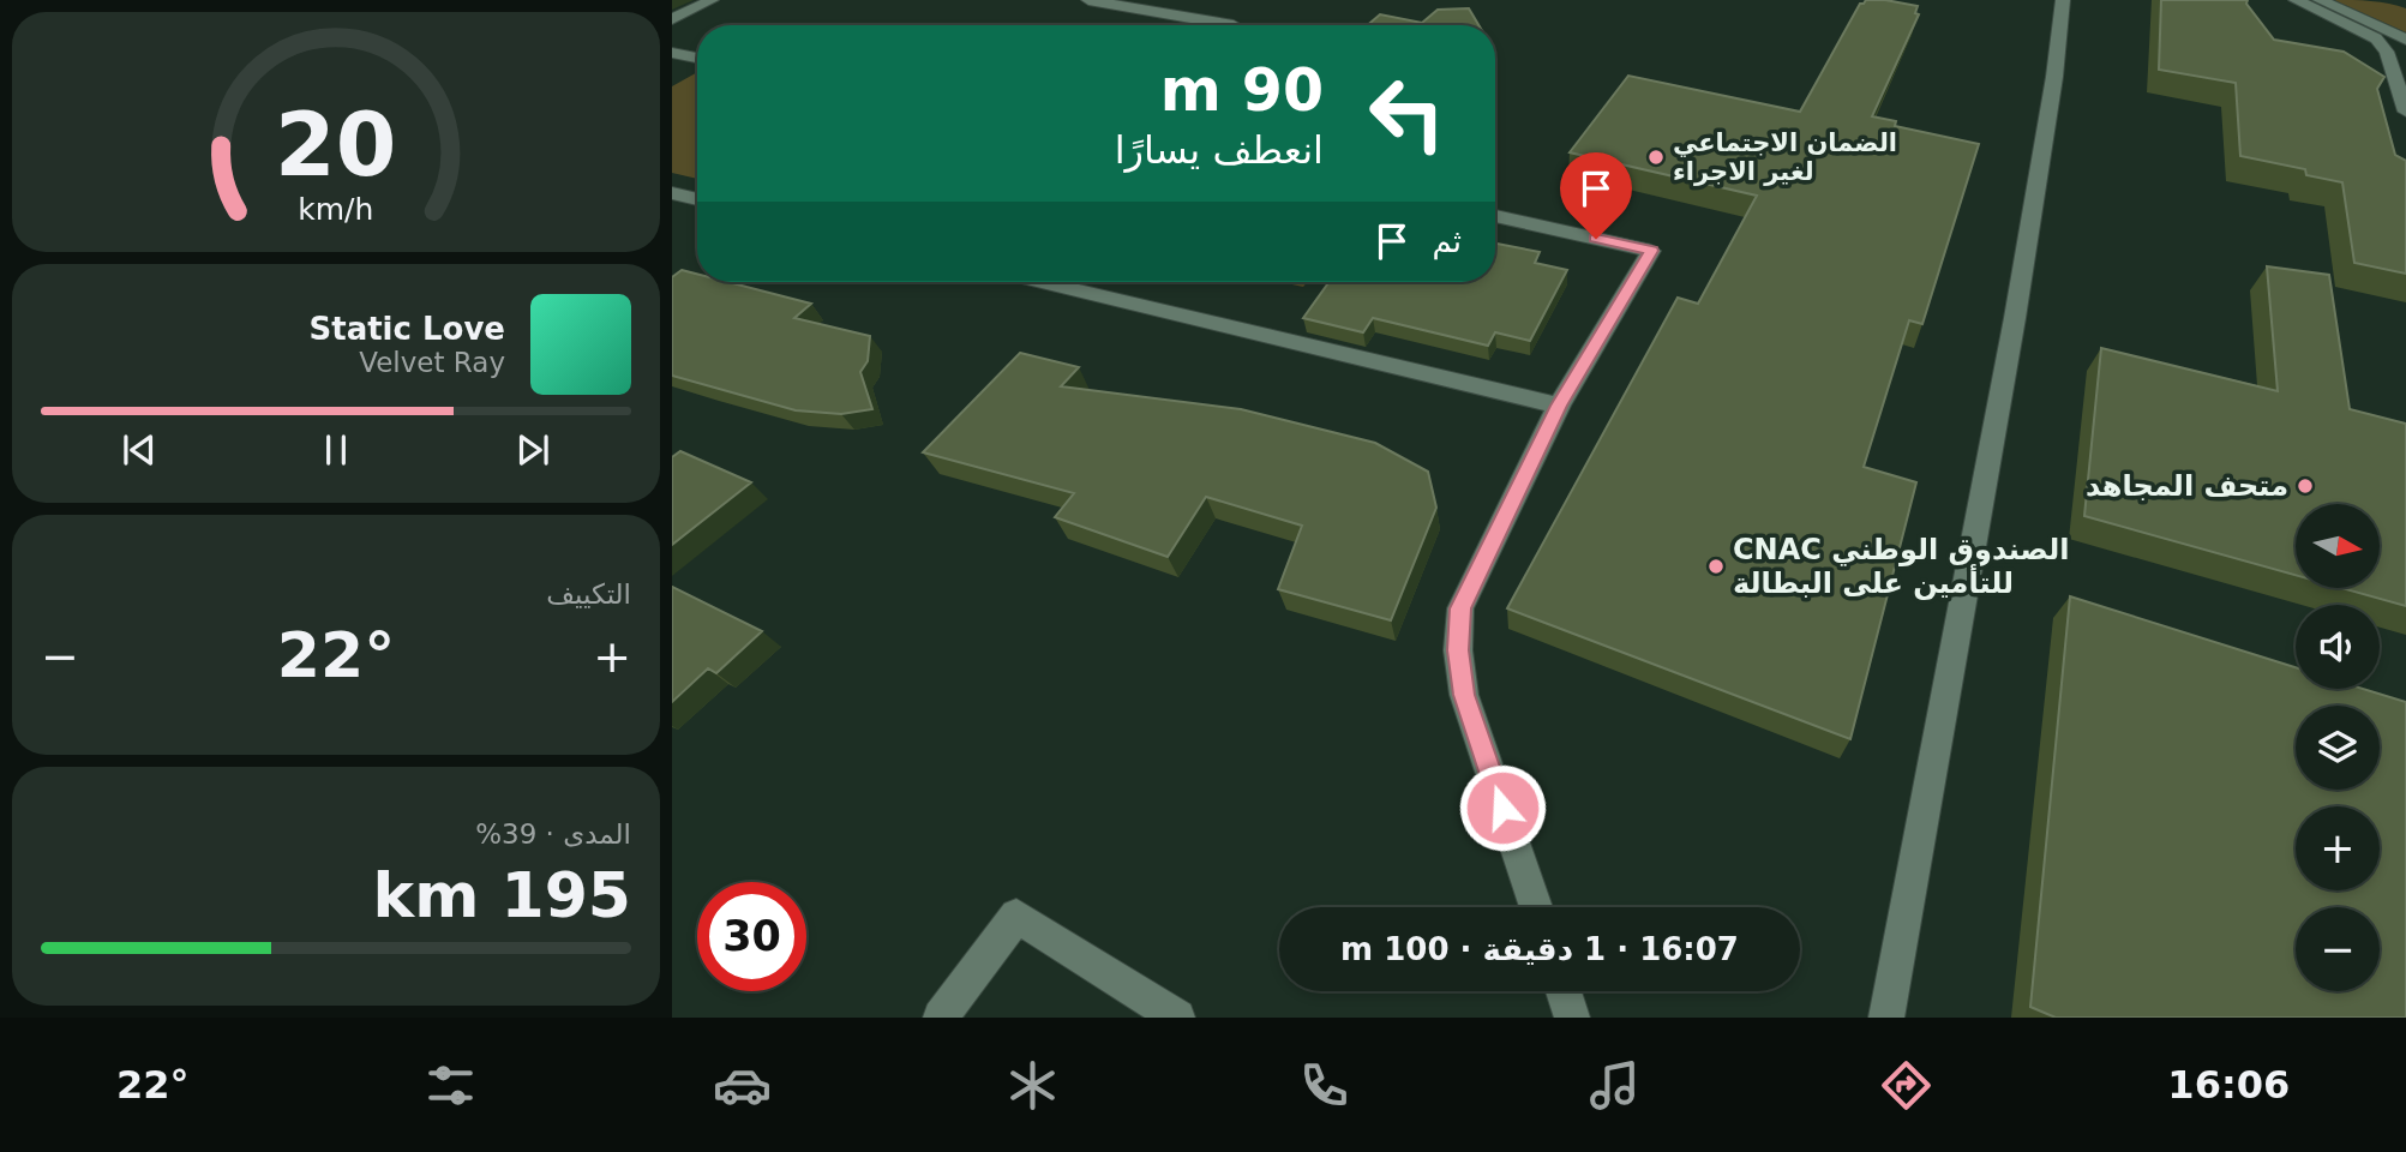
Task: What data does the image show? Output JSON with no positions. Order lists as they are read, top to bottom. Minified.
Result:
{"places":["الضمان الاجتماعي لغير الاجراء","متحف المجاهد","CNAC الصندوق الوطني للتأمين على البطالة"],"north":"right","page":{"turn":["90 m","انعطف يسارًا"],"then":"ثم","song":["Static Love","Velvet Ray"],"map_buttons":["+","−"],"tile":["التكييف",["المدى · 39%","195 km"]],"heat":["−","22°","+"],"limit":"30","trip":"16:07 · 1 دقيقة · 100 m","tabs":["16:06","22°"],"gauge":["20","km/h"]}}
